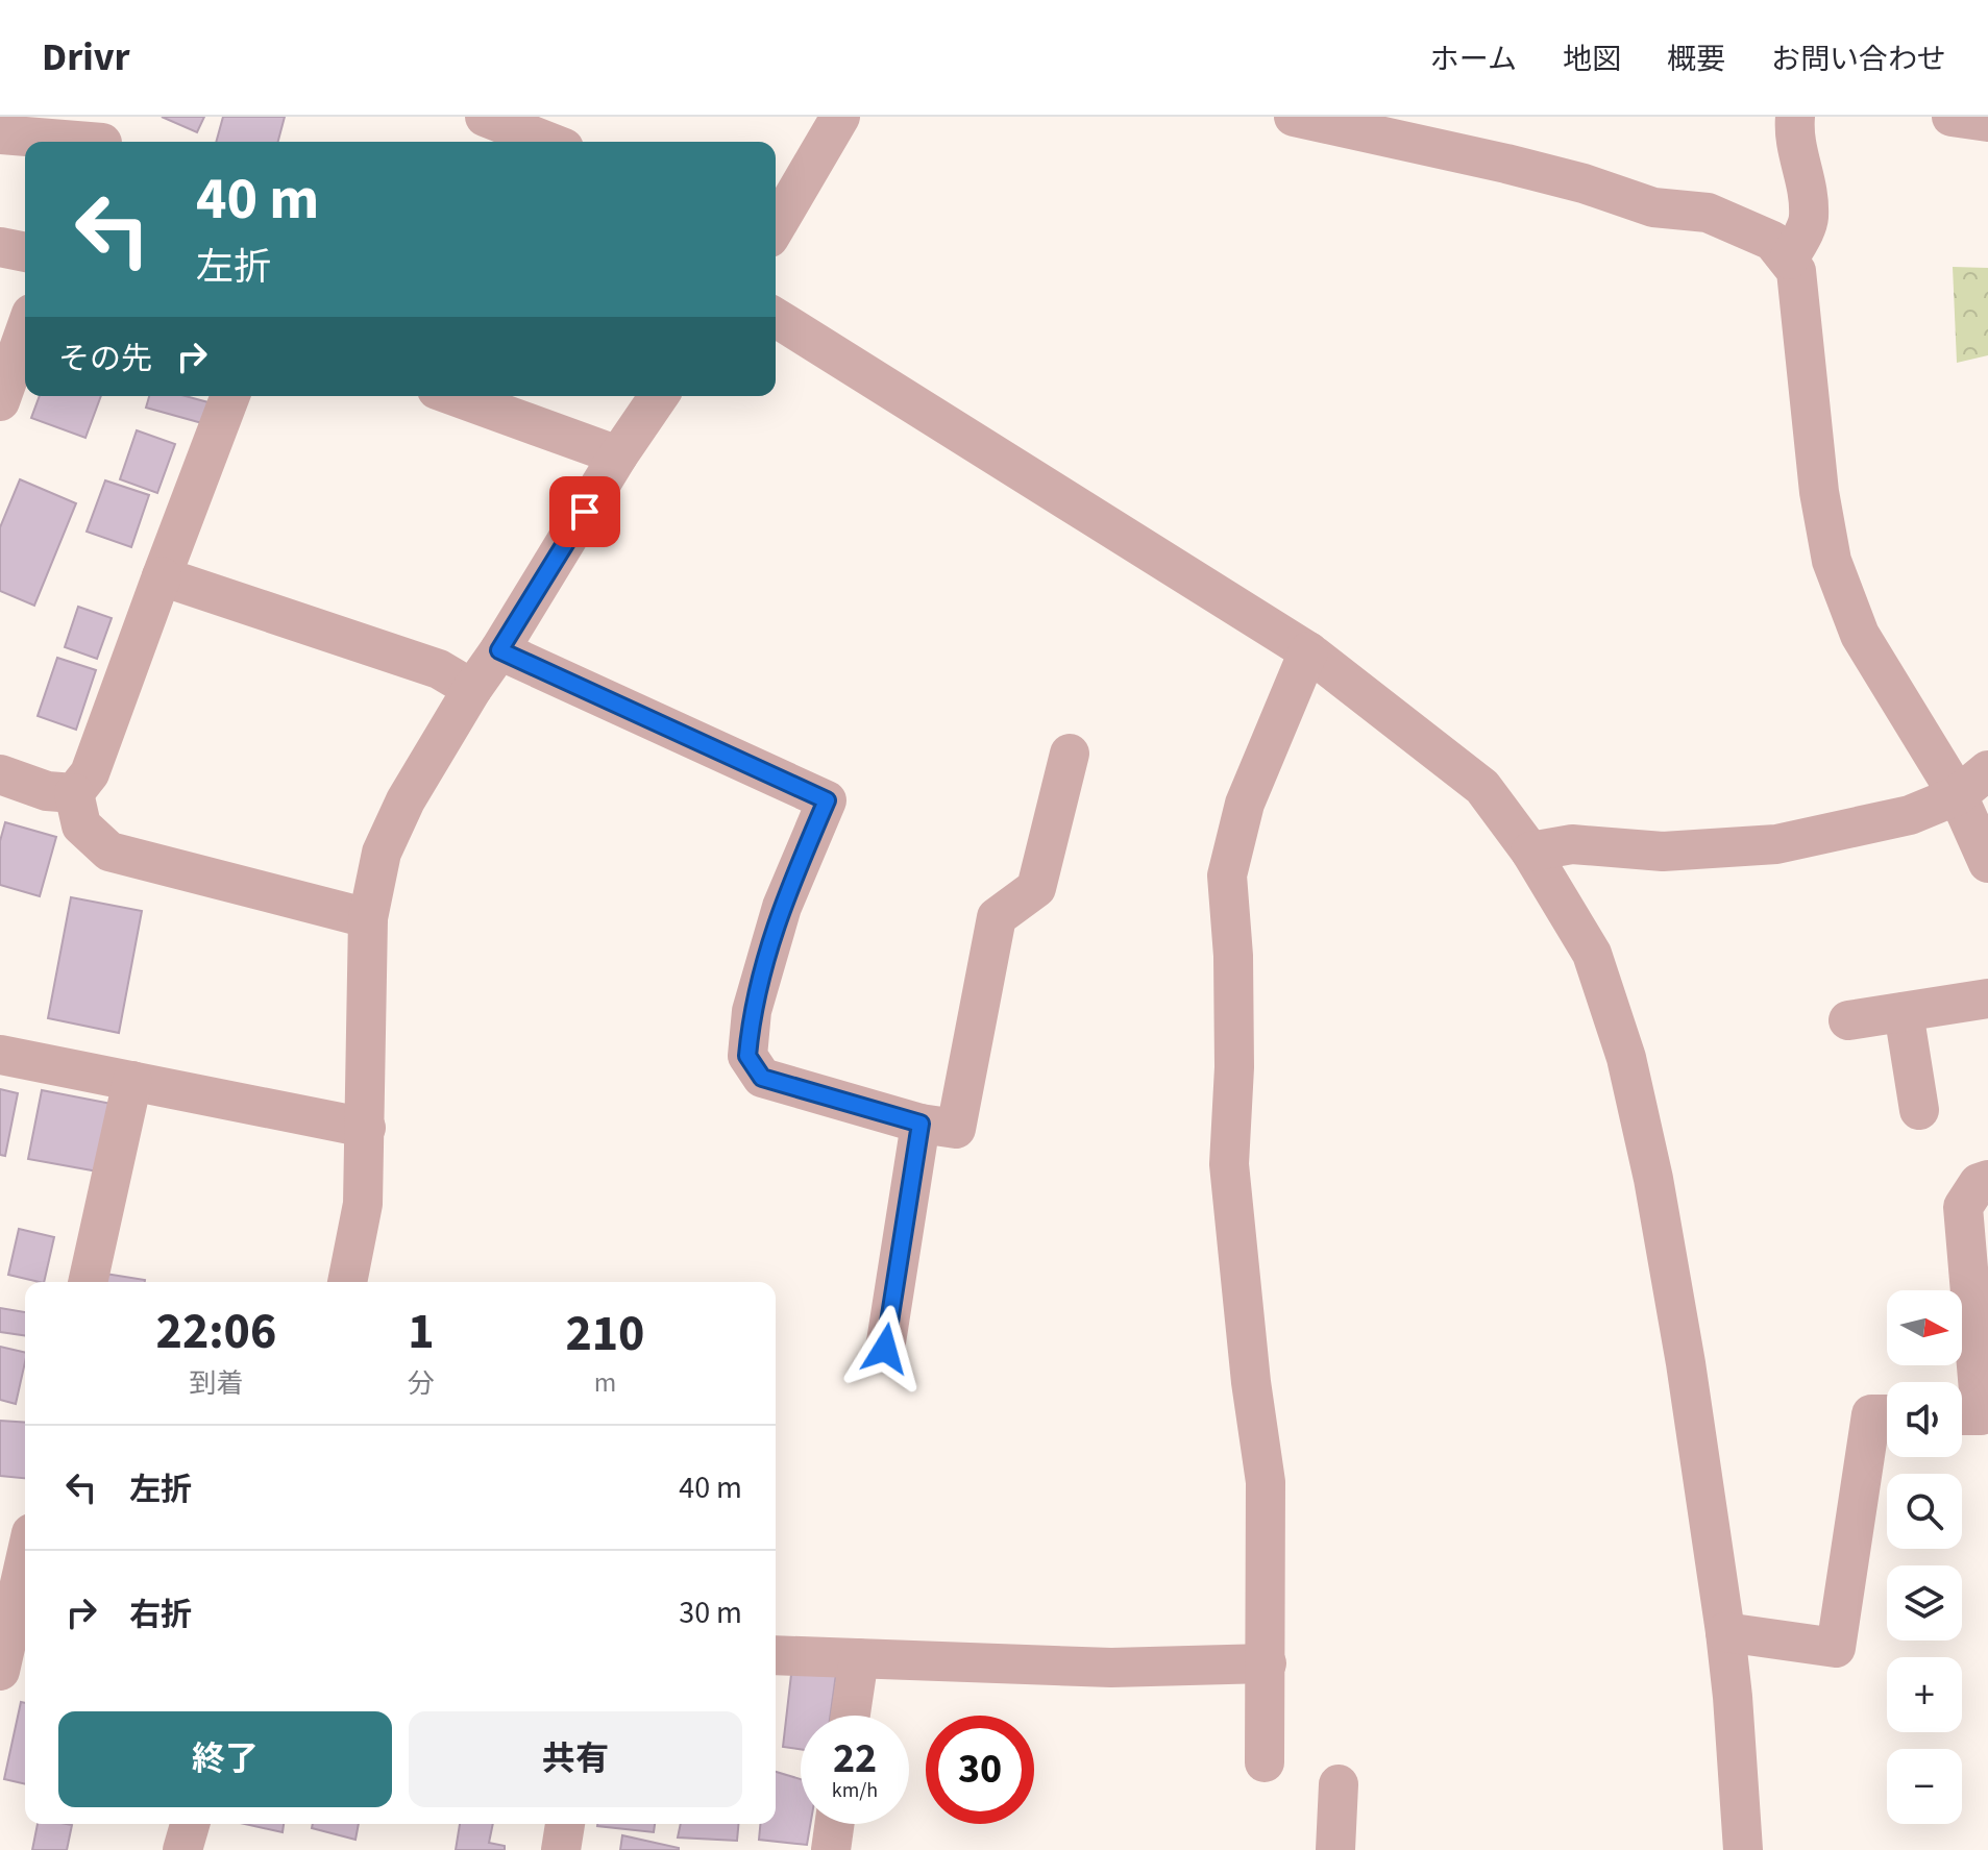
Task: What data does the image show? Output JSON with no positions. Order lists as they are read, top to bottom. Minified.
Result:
{"north":"right","page":{"header":"Drivr","nav":["ホーム","地図","概要","お問い合わせ"],"turn":["40 m","左折"],"then":"その先","eta":["22:06","到着","1","分","210","m"],"map_buttons":["+","−"],"list":[{"name":"左折","value":"40 m"},{"name":"右折","value":"30 m"}],"buttons":["終了","共有"],"speed":"22 km/h","limit":"30"}}
